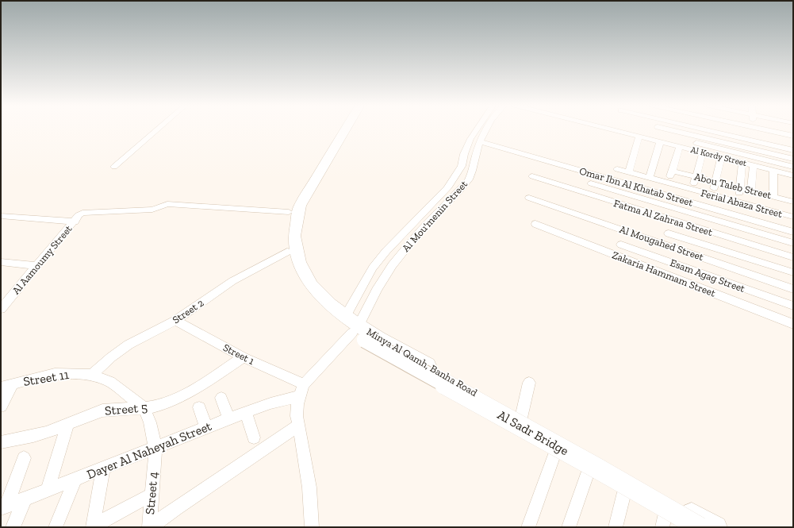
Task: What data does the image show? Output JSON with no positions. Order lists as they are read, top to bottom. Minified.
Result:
{"streets":{"highway":["Minya Al Qamh, Banha Road","Al Sadr Bridge"],"street":["Al Kordy Street","Abou Taleb Street","Omar Ibn Al Khatab Street","Ferial Abaza Street","Al Mou'menin Street","Fatma Al Zahraa Street","Al Mougahed Street","Al Aamoumy Street","Zakaria Hammam Street","Esam Agag Street","Street 2","Street 1","Street 11","Street 5","Dayer Al Naheyah Street","Street 4"]},"crossings":[["Omar Ibn Al Khatab Street","Al Mou'menin Street"],["Al Mou'menin Street","Street 1"],["Al Mou'menin Street","Minya Al Qamh, Banha Road"],["Al Mou'menin Street","Al Sadr Bridge"],["Al Mou'menin Street","Dayer Al Naheyah Street"],["Al Aamoumy Street","Minya Al Qamh, Banha Road"],["Street 2","Street 1"],["Street 2","Minya Al Qamh, Banha Road"],["Street 2","Street 11"],["Street 2","Street 4"],["Street 1","Street 5"],["Street 1","Dayer Al Naheyah Street"],["Minya Al Qamh, Banha Road","Al Sadr Bridge"],["Street 11","Street 4"],["Street 5","Street 4"],["Dayer Al Naheyah Street","Street 4"]]}
